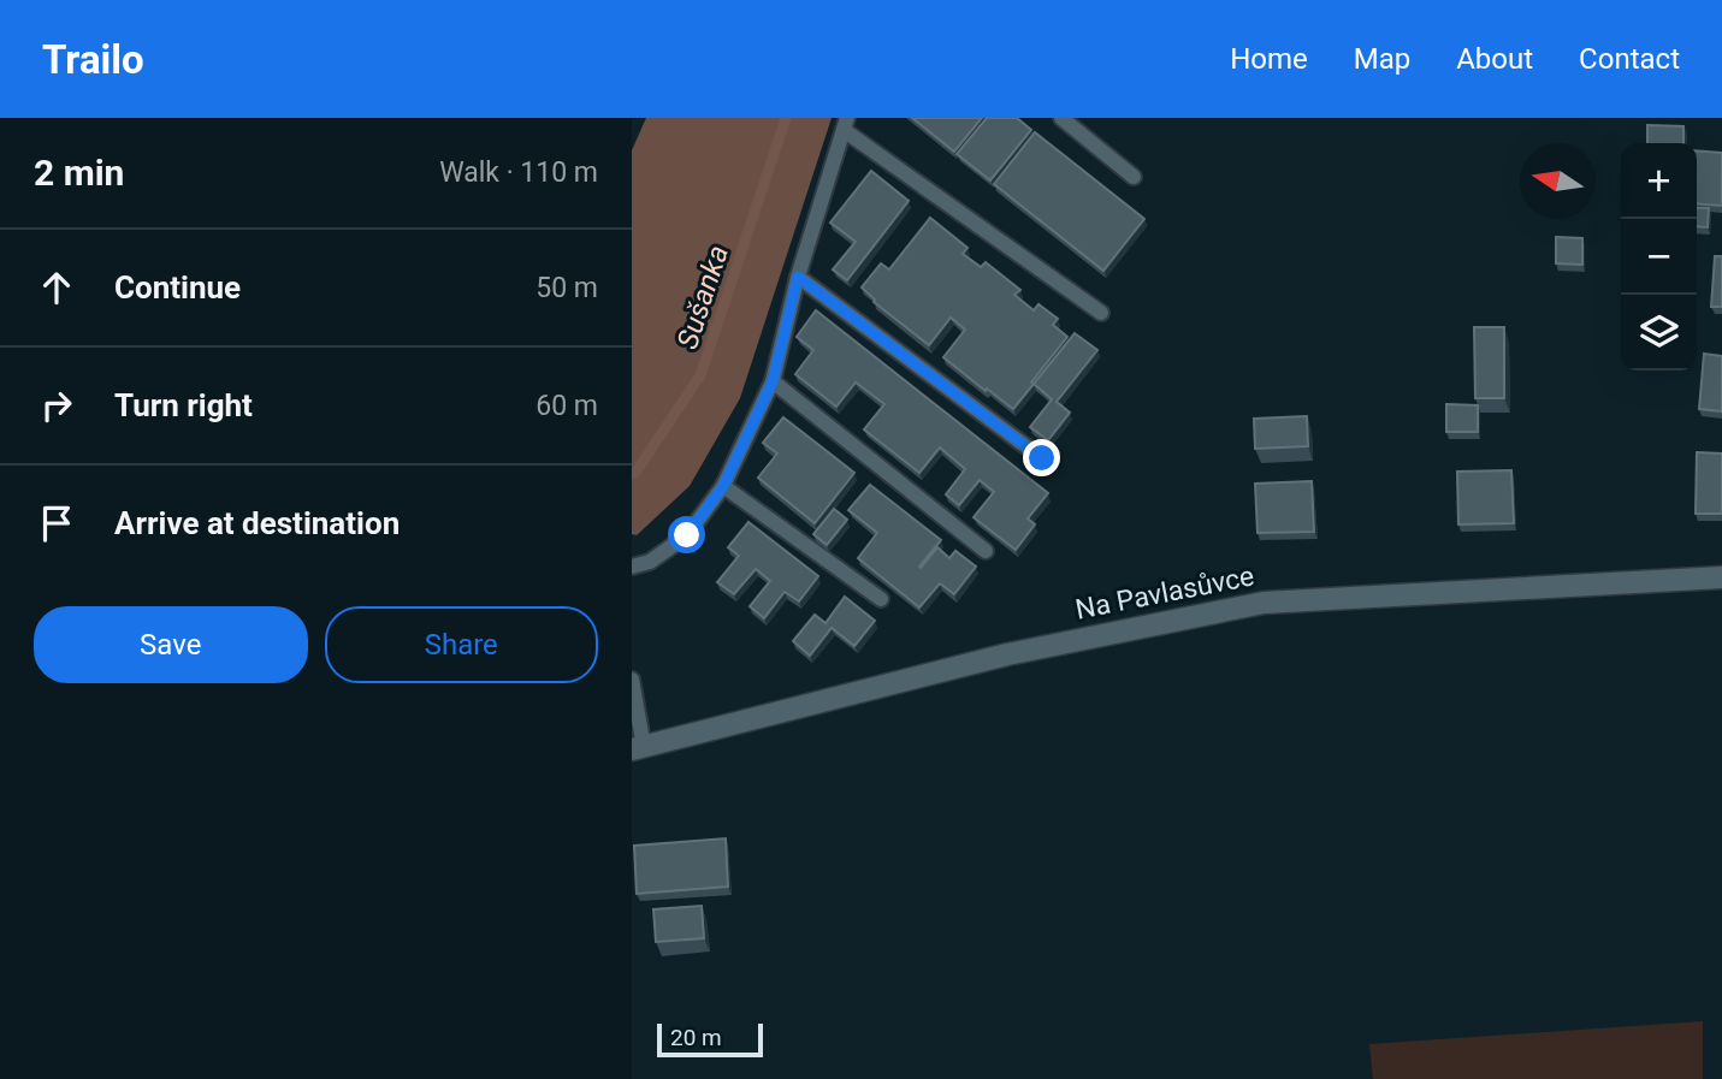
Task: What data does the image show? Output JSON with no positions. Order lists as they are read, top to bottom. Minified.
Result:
{"streets":{"street":["Na Pavlasůvce"]},"water":["Sušanka"],"scale_bar":"20 m","north":"left","page":{"header":"Trailo","nav":["Home","Map","About","Contact"],"heading":["2 min","Walk · 110 m"],"map_buttons":["+","−"],"list":[["Continue","50 m"],["Turn right","60 m"],"Arrive at destination"],"buttons":["Save","Share"],"scale":"20 m"}}
